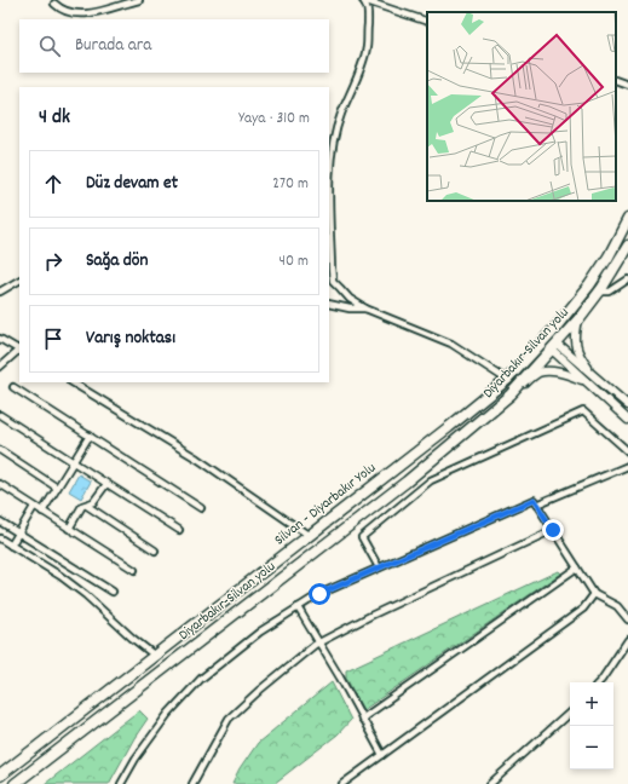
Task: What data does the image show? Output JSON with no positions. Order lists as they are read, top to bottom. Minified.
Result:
{"streets":{"highway":["Diyarbakır-Silvan yolu","Silvan - Diyarbakır Yolu"]},"page":{"search":"Burada ara","heading":["4 dk","Yaya · 310 m"],"list":[["Düz devam et","270 m"],["Sağa dön","40 m"],"Varış noktası"],"map_buttons":["+","−"]}}
